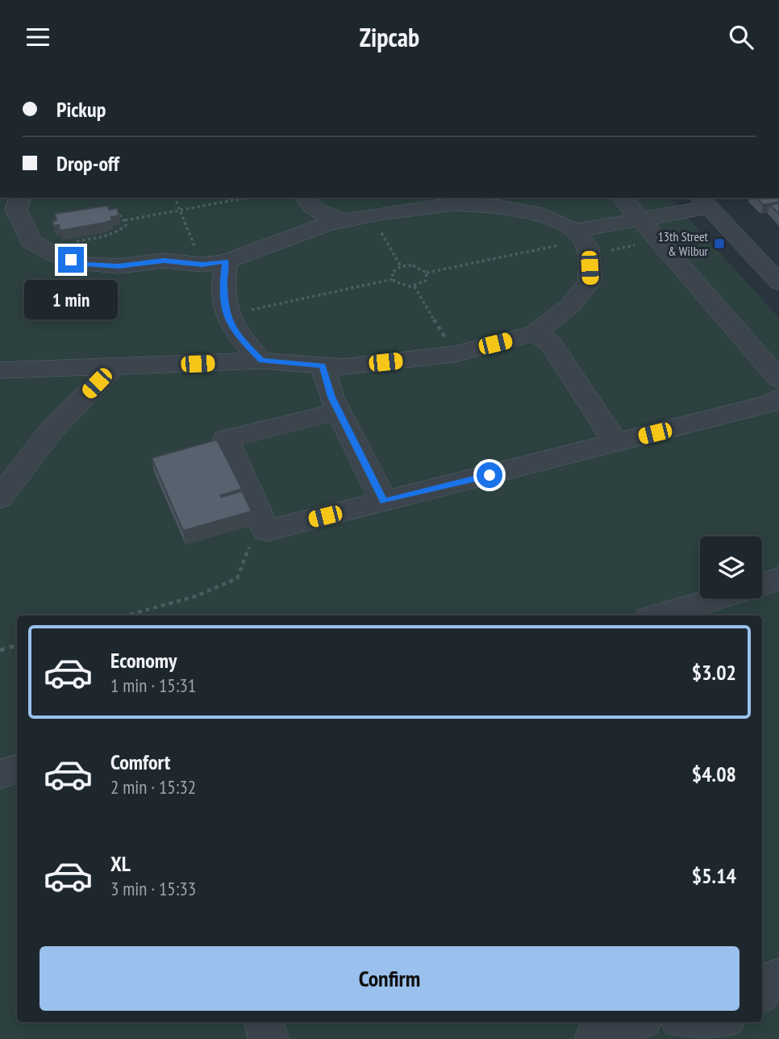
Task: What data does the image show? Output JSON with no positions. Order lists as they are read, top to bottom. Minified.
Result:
{"places":{"transit":["13th Street & Wilbur"]},"page":{"header":"Zipcab","banner":["Pickup","Drop-off"],"bubble":"1 min","list":[{"name":"Economy","note":"1 min · 15:31","value":"$3.02"},{"name":"Comfort","note":"2 min · 15:32","value":"$4.08"},{"name":"XL","note":"3 min · 15:33","value":"$5.14"}],"buttons":"Confirm"}}
